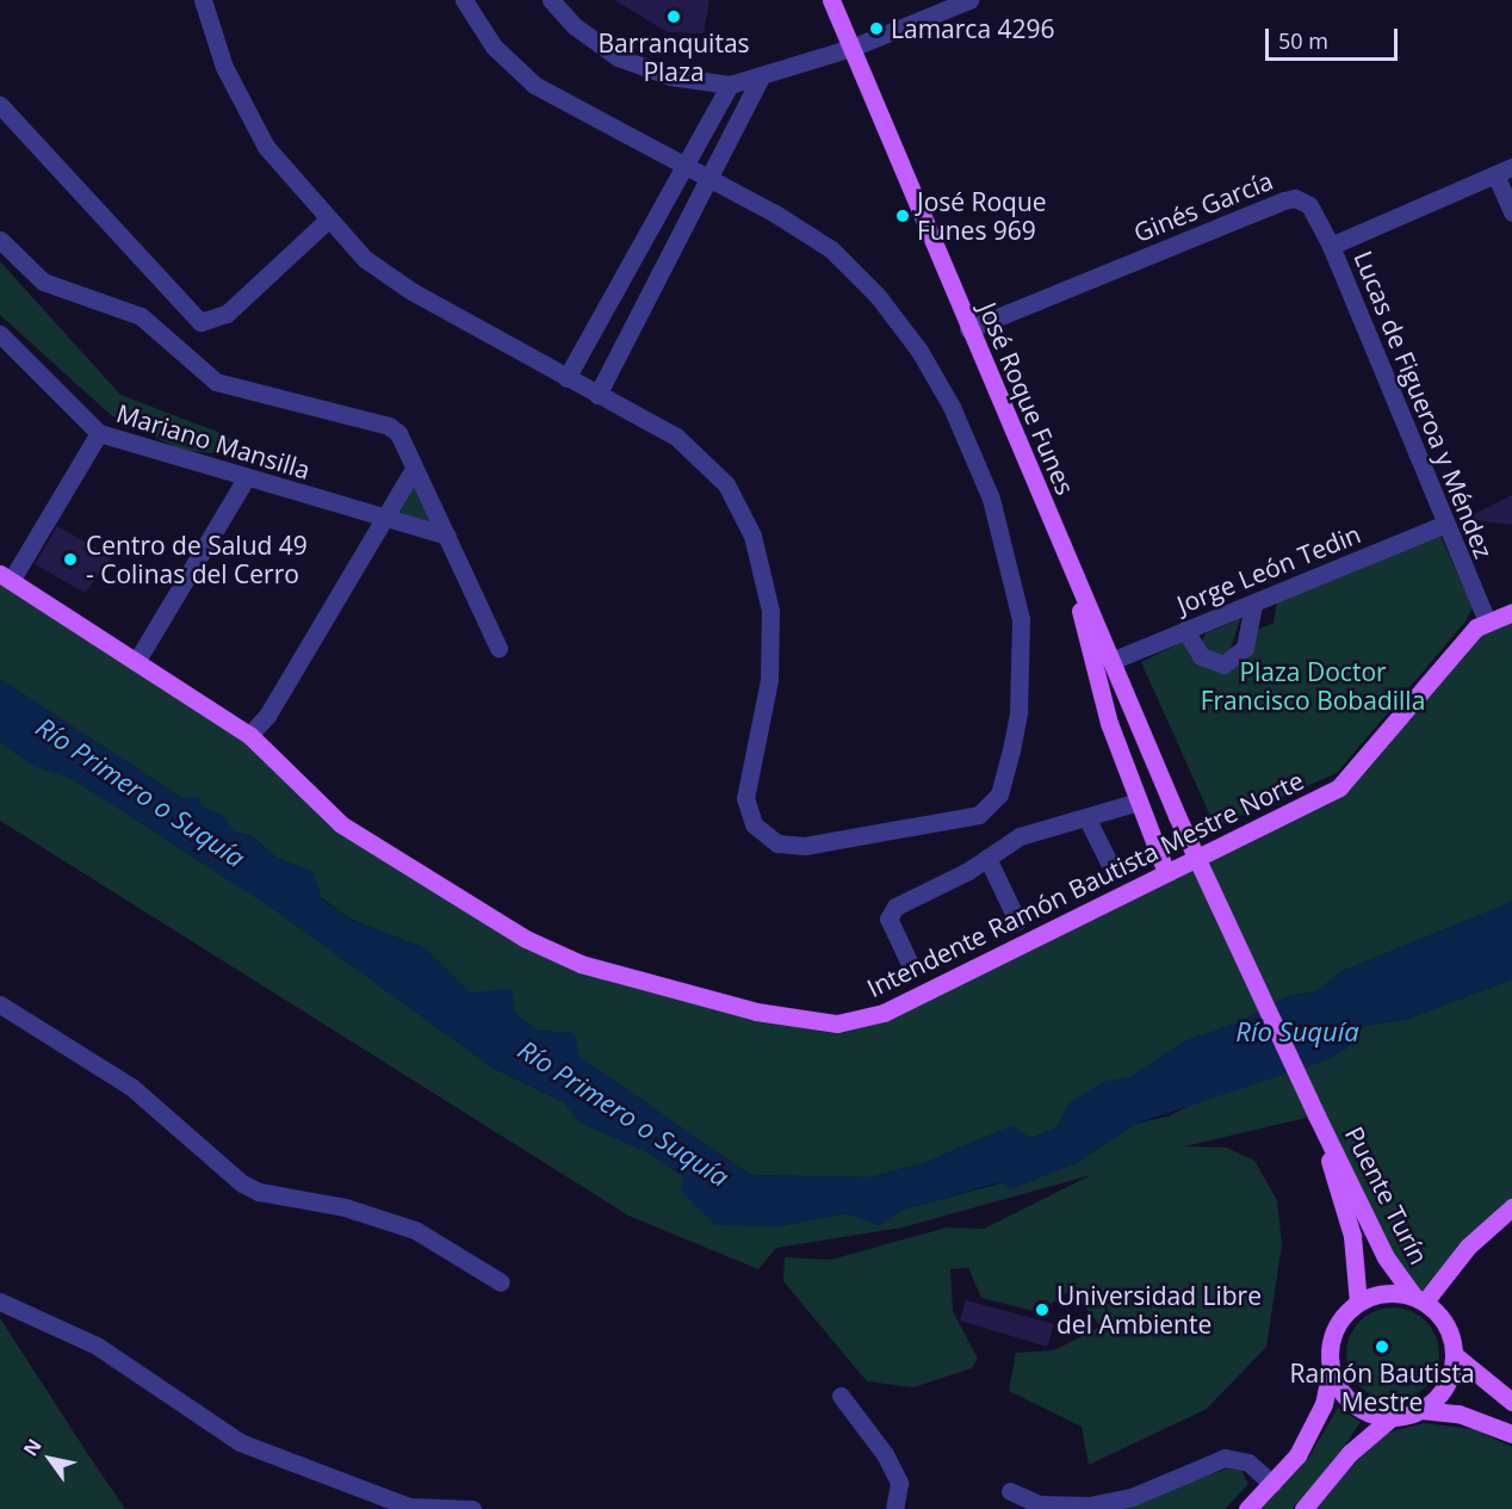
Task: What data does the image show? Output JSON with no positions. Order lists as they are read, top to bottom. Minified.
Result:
{"streets":{"main road":["José Roque Funes","Intendente Ramón Bautista Mestre Norte","Puente Turín"],"street":["Ginés García","Lucas de Figueroa y Méndez","Mariano Mansilla","Jorge León Tedin"]},"crossings":[["Ginés García","José Roque Funes"],["Ginés García","Lucas de Figueroa y Méndez"],["José Roque Funes","Jorge León Tedin"],["José Roque Funes","Puente Turín"],["Lucas de Figueroa y Méndez","Jorge León Tedin"],["Lucas de Figueroa y Méndez","Intendente Ramón Bautista Mestre Norte"]],"water":["Río Primero o Suquía","Río Suquía"],"parks":["Plaza Doctor Francisco Bobadilla"],"places":["Barranquitas Plaza","Lamarca 4296","José Roque Funes 969","Centro de Salud 49 - Colinas del Cerro","Universidad Libre del Ambiente","Ramón Bautista Mestre"],"scale_bar":"50 m","north":"top left"}
